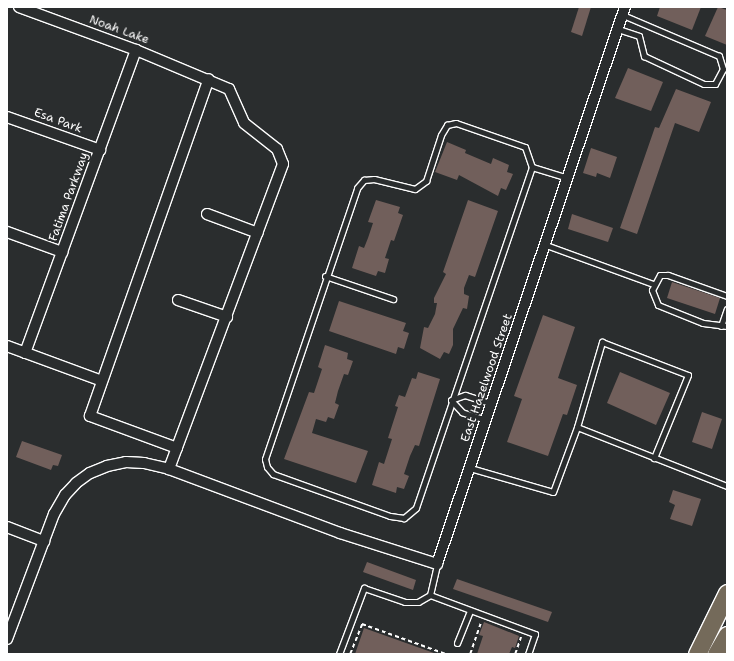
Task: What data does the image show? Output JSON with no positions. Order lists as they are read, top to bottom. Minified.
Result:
{"streets":{"street":["Noah Lake","Esa Park","Fatima Parkway","East Hazelwood Street"]},"crossings":[["Noah Lake","Fatima Parkway"],["Esa Park","Fatima Parkway"]]}
